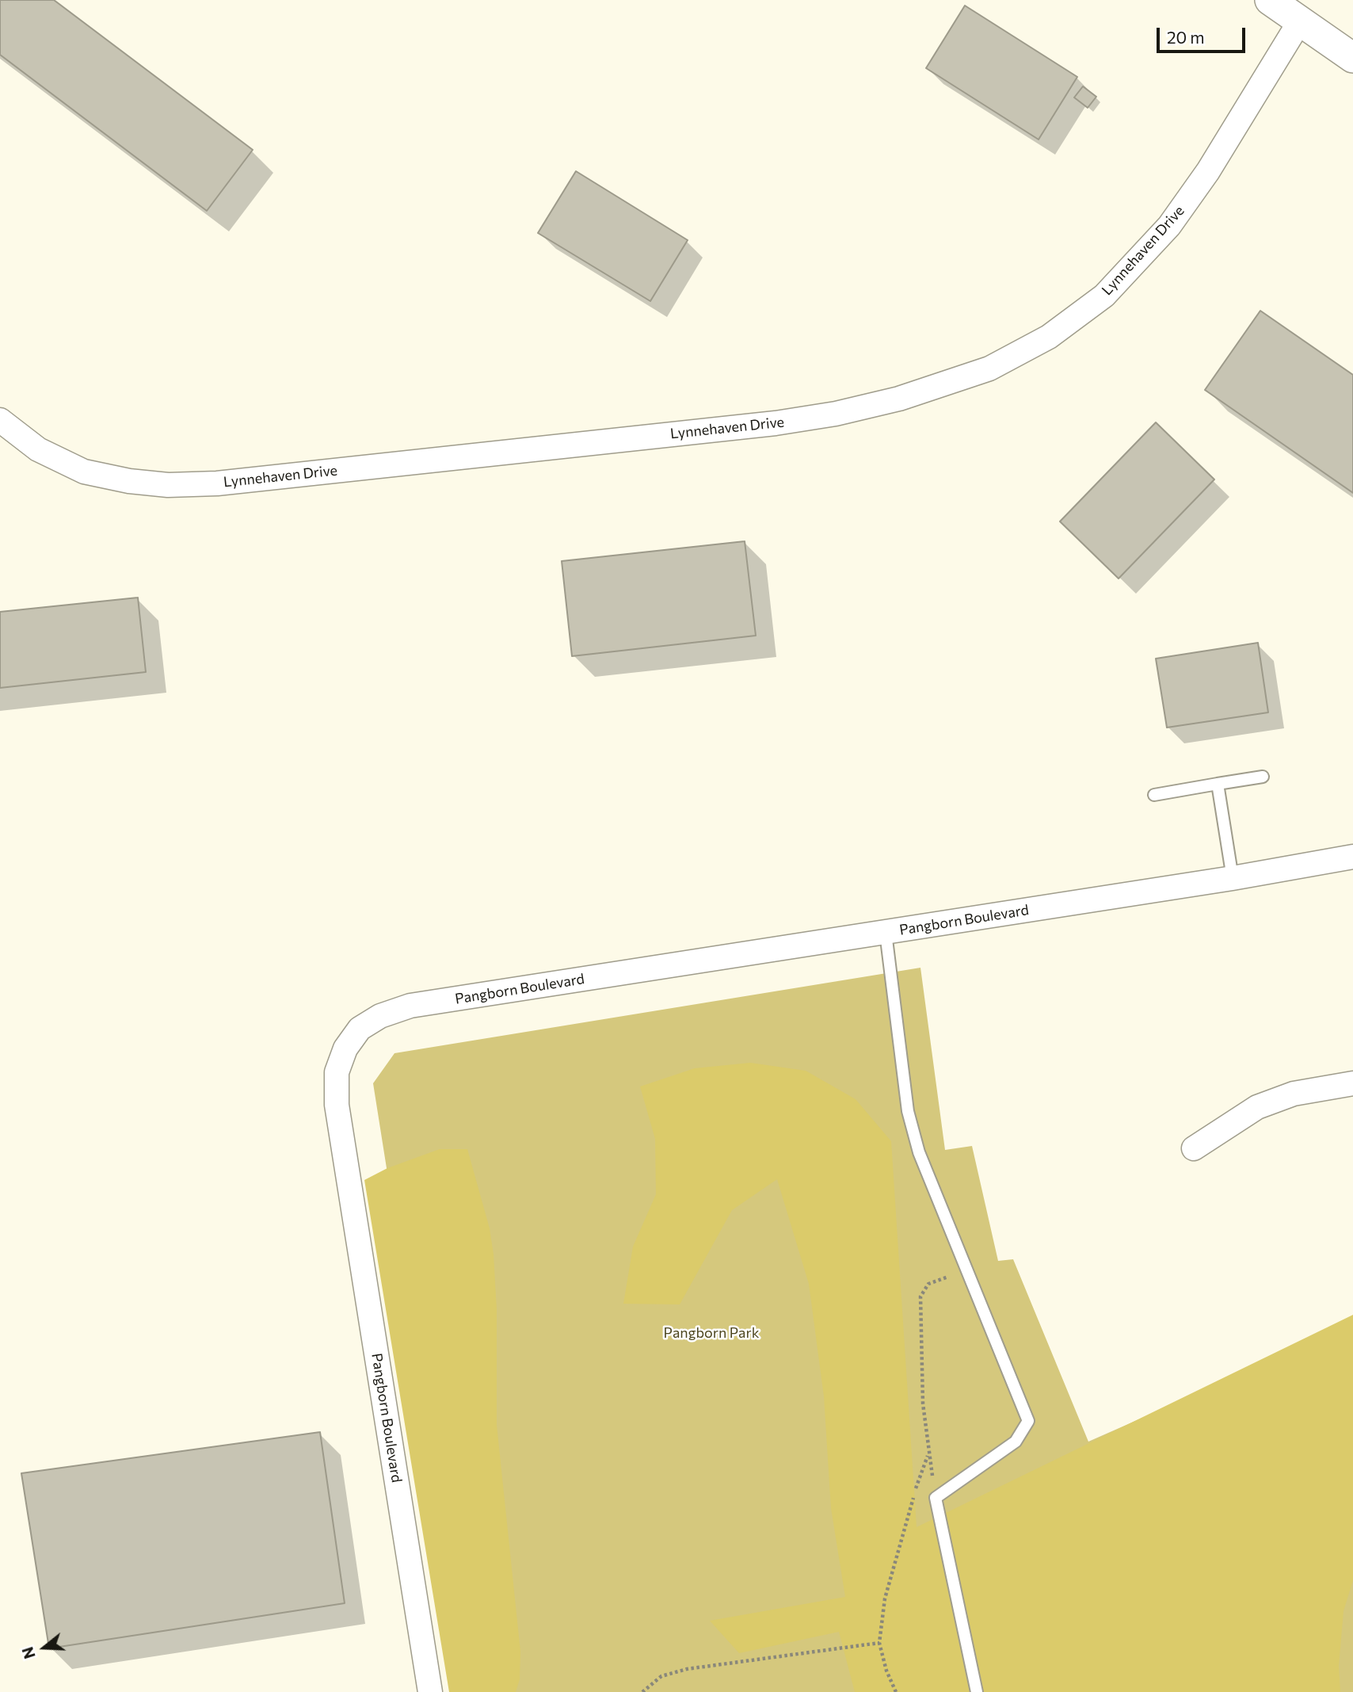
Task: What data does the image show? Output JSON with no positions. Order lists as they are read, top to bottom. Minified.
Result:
{"streets":{"street":["Lynnehaven Drive","Pangborn Boulevard"]},"parks":["Pangborn Park"],"scale_bar":"20 m","north":"left"}
